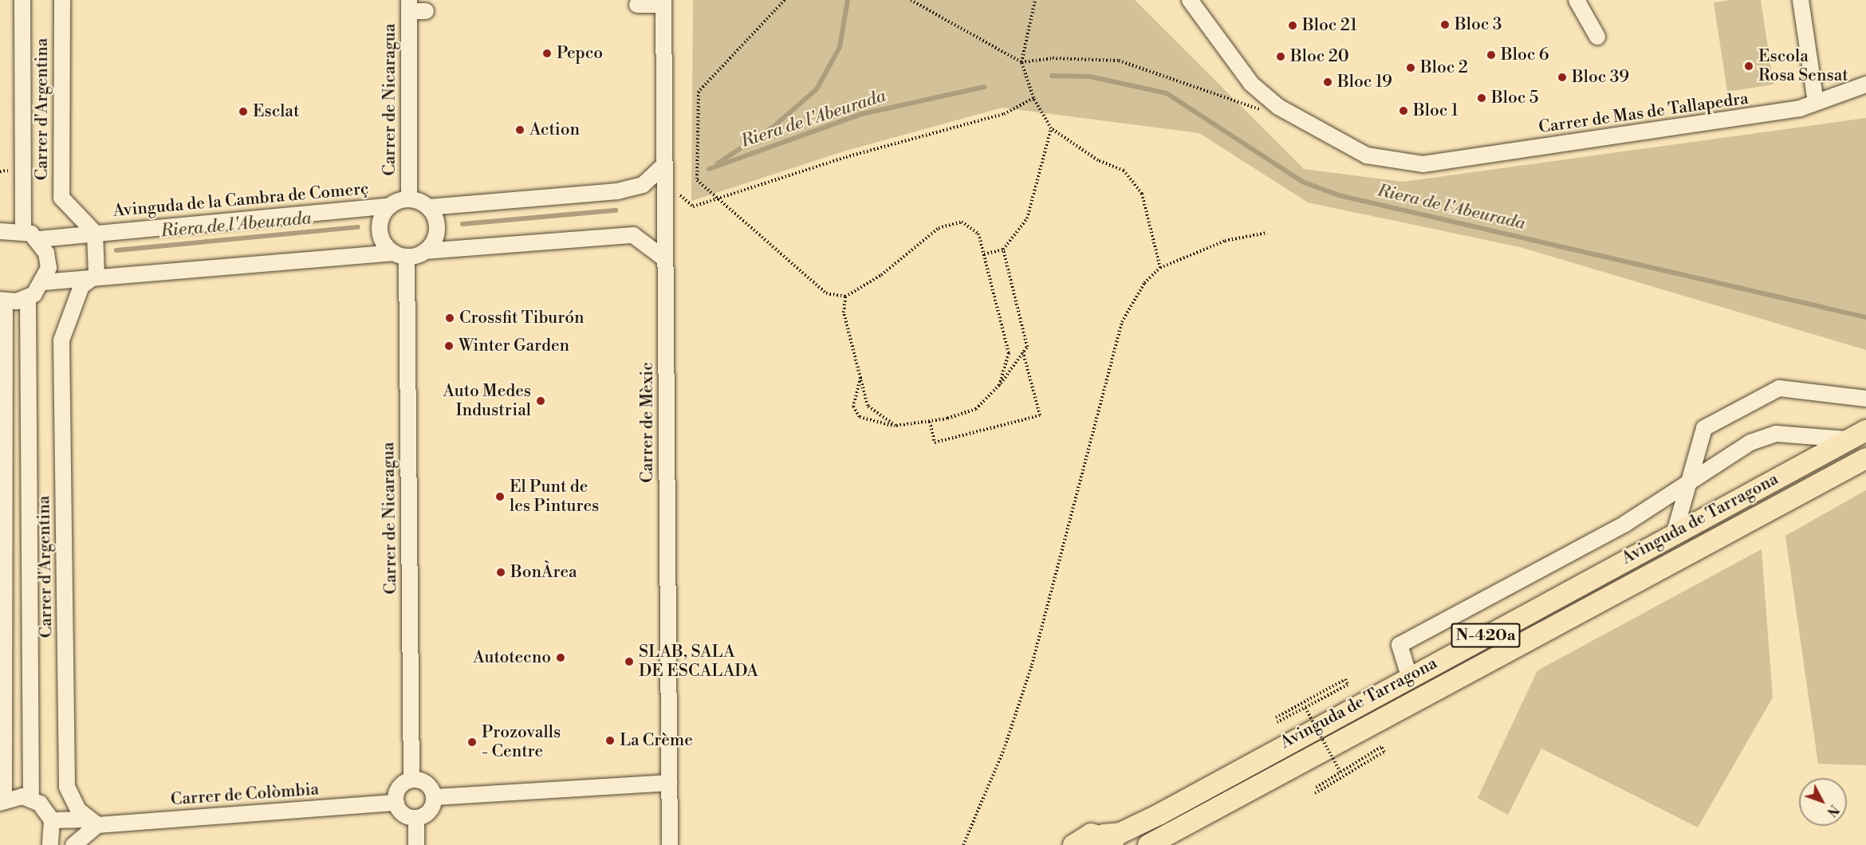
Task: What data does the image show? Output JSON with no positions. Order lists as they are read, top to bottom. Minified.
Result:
{"streets":{"main road":["Avinguda de Tarragona","N-420a"],"street":["Carrer de Nicaragua","Carrer d'Argentina","Carrer de Mas de Tallapedra","Avinguda de la Cambra de Comerç","Carrer de Mèxic","Carrer de Colòmbia"]},"crossings":[["Carrer de Nicaragua","Avinguda de la Cambra de Comerç"],["Carrer de Nicaragua","Carrer de Colòmbia"],["Carrer d'Argentina","Avinguda de la Cambra de Comerç"],["Carrer d'Argentina","Carrer de Colòmbia"],["Avinguda de Tarragona","N-420a"]],"water":["Riera de l'Abeurada"],"places":["Bloc 3","Bloc 21","Pepco","Bloc 6","Bloc 20","Escola Rosa Sensat","Bloc 2","Bloc 39","Bloc 19","Bloc 5","Bloc 1","Esclat","Action","Crossfit Tiburón","Winter Garden","Auto Medes Industrial","El Punt de les Pintures","BonÀrea","Autotecno","SLAB, SALA DE ESCALADA","La Crème","Prozovalls - Centre"],"north":"bottom right"}
